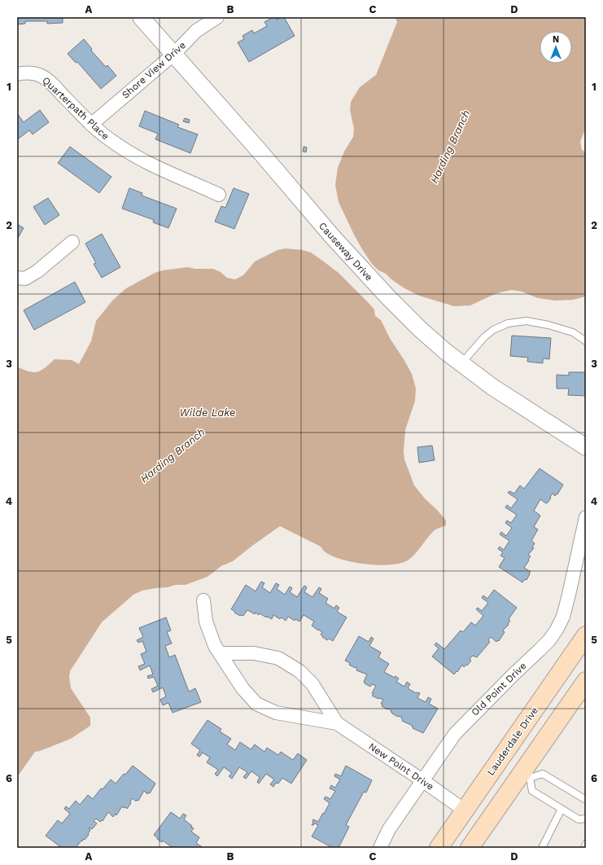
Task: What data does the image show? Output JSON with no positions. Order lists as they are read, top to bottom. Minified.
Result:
{"streets":{"main road":["Lauderdale Drive"],"street":["Shore View Drive","Quarterpath Place","Causeway Drive","Old Point Drive","New Point Drive"]},"crossings":[["Shore View Drive","Quarterpath Place"],["Shore View Drive","Causeway Drive"],["Old Point Drive","New Point Drive"],["Lauderdale Drive","New Point Drive"]],"water":["Harding Branch","Wilde Lake"],"north":"top","grid":{"columns":["A","B","C","D"],"rows":["1","2","3","4","5","6"]}}
